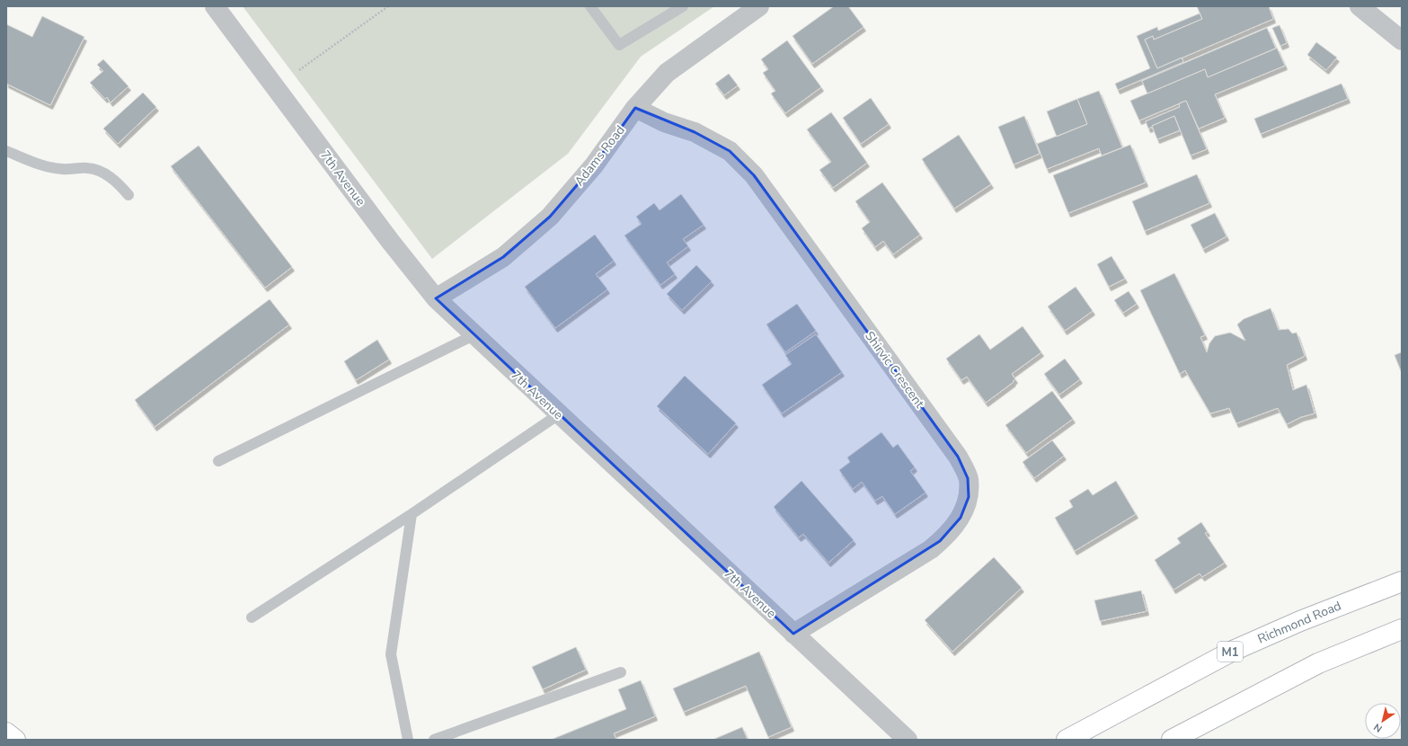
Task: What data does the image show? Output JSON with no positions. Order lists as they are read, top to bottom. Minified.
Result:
{"streets":{"highway":["Richmond Road","M1"],"street":["Adams Road","7th Avenue","Shirvic Crescent"]},"crossings":[["Adams Road","7th Avenue"],["Adams Road","Shirvic Crescent"],["7th Avenue","Shirvic Crescent"]],"north":"bottom left"}
